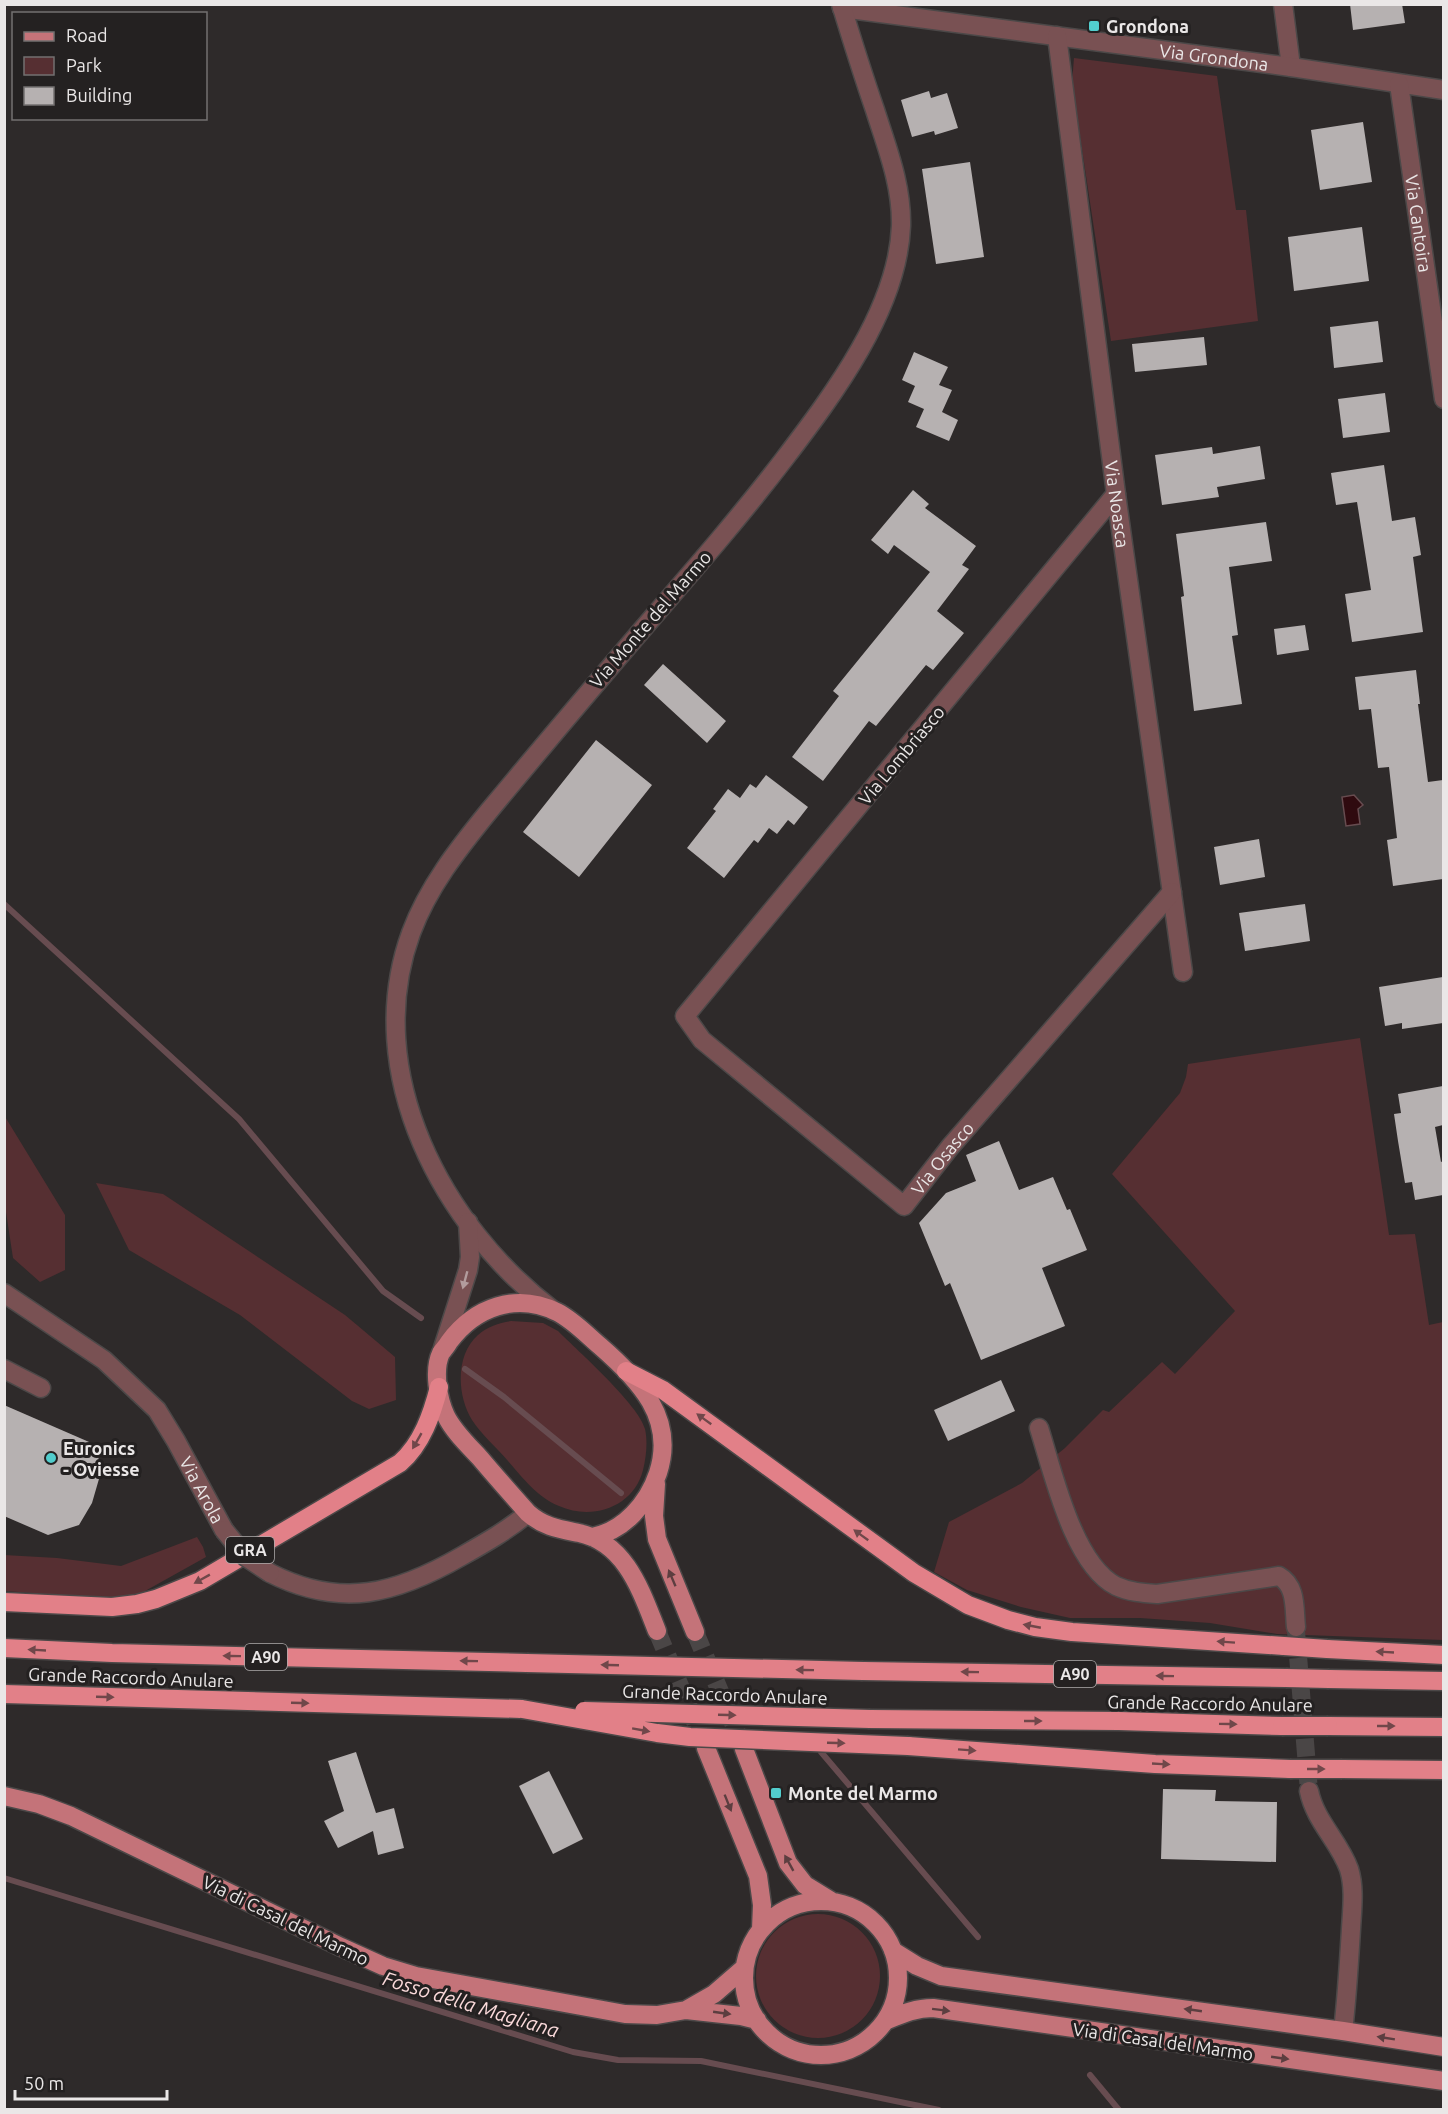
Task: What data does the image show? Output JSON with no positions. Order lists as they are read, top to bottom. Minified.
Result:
{"streets":{"highway":["GRA","A90","Grande Raccordo Anulare"],"main road":["Via di Casal del Marmo"],"street":["Via Grondona","Via Cantoira","Via Noasca","Via Monte del Marmo","Via Lombriasco","Via Osasco","Via Arola"]},"crossings":[["Via Grondona","Via Cantoira"],["Via Grondona","Via Noasca"],["Via Grondona","Via Monte del Marmo"],["Via Noasca","Via Lombriasco"],["Via Noasca","Via Osasco"],["Via Lombriasco","Via Osasco"]],"water":["Fosso della Magliana"],"places":{"transit":["Grondona","Monte del Marmo"],"other":["Euronics - Oviesse"]},"legend":["Road","Park","Building"],"scale_bar":"50 m"}
